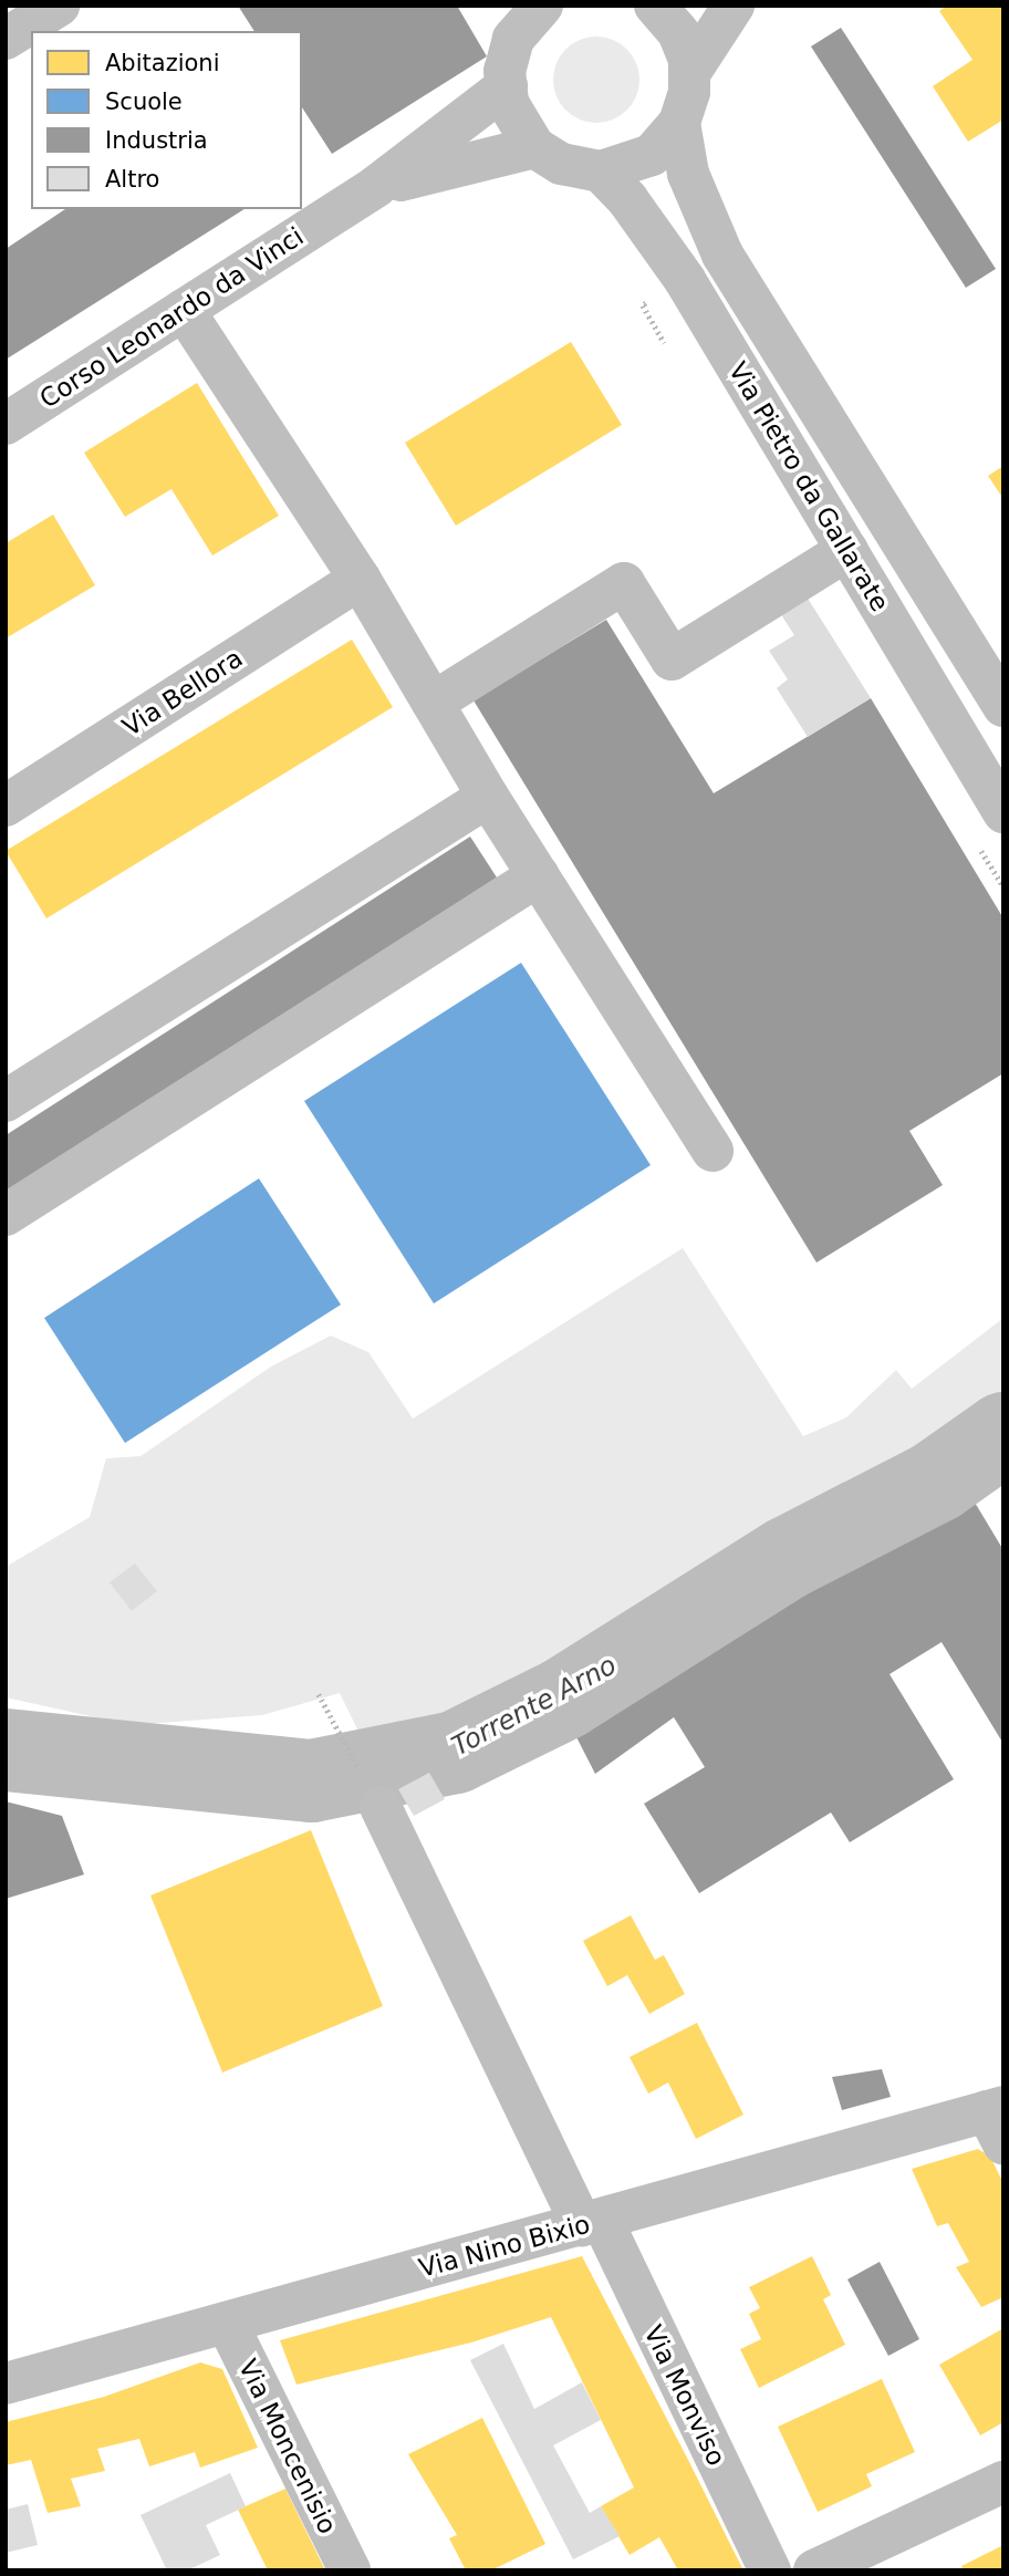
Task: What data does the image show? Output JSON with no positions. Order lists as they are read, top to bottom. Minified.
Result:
{"streets":{"street":["Corso Leonardo da Vinci","Via Pietro da Gallarate","Via Bellora","Via Nino Bixio","Via Monviso","Via Moncenisio"]},"crossings":[["Via Nino Bixio","Via Monviso"],["Via Nino Bixio","Via Moncenisio"]],"water":["Torrente Arno"],"legend":["Abitazioni","Scuole","Industria","Altro"]}
